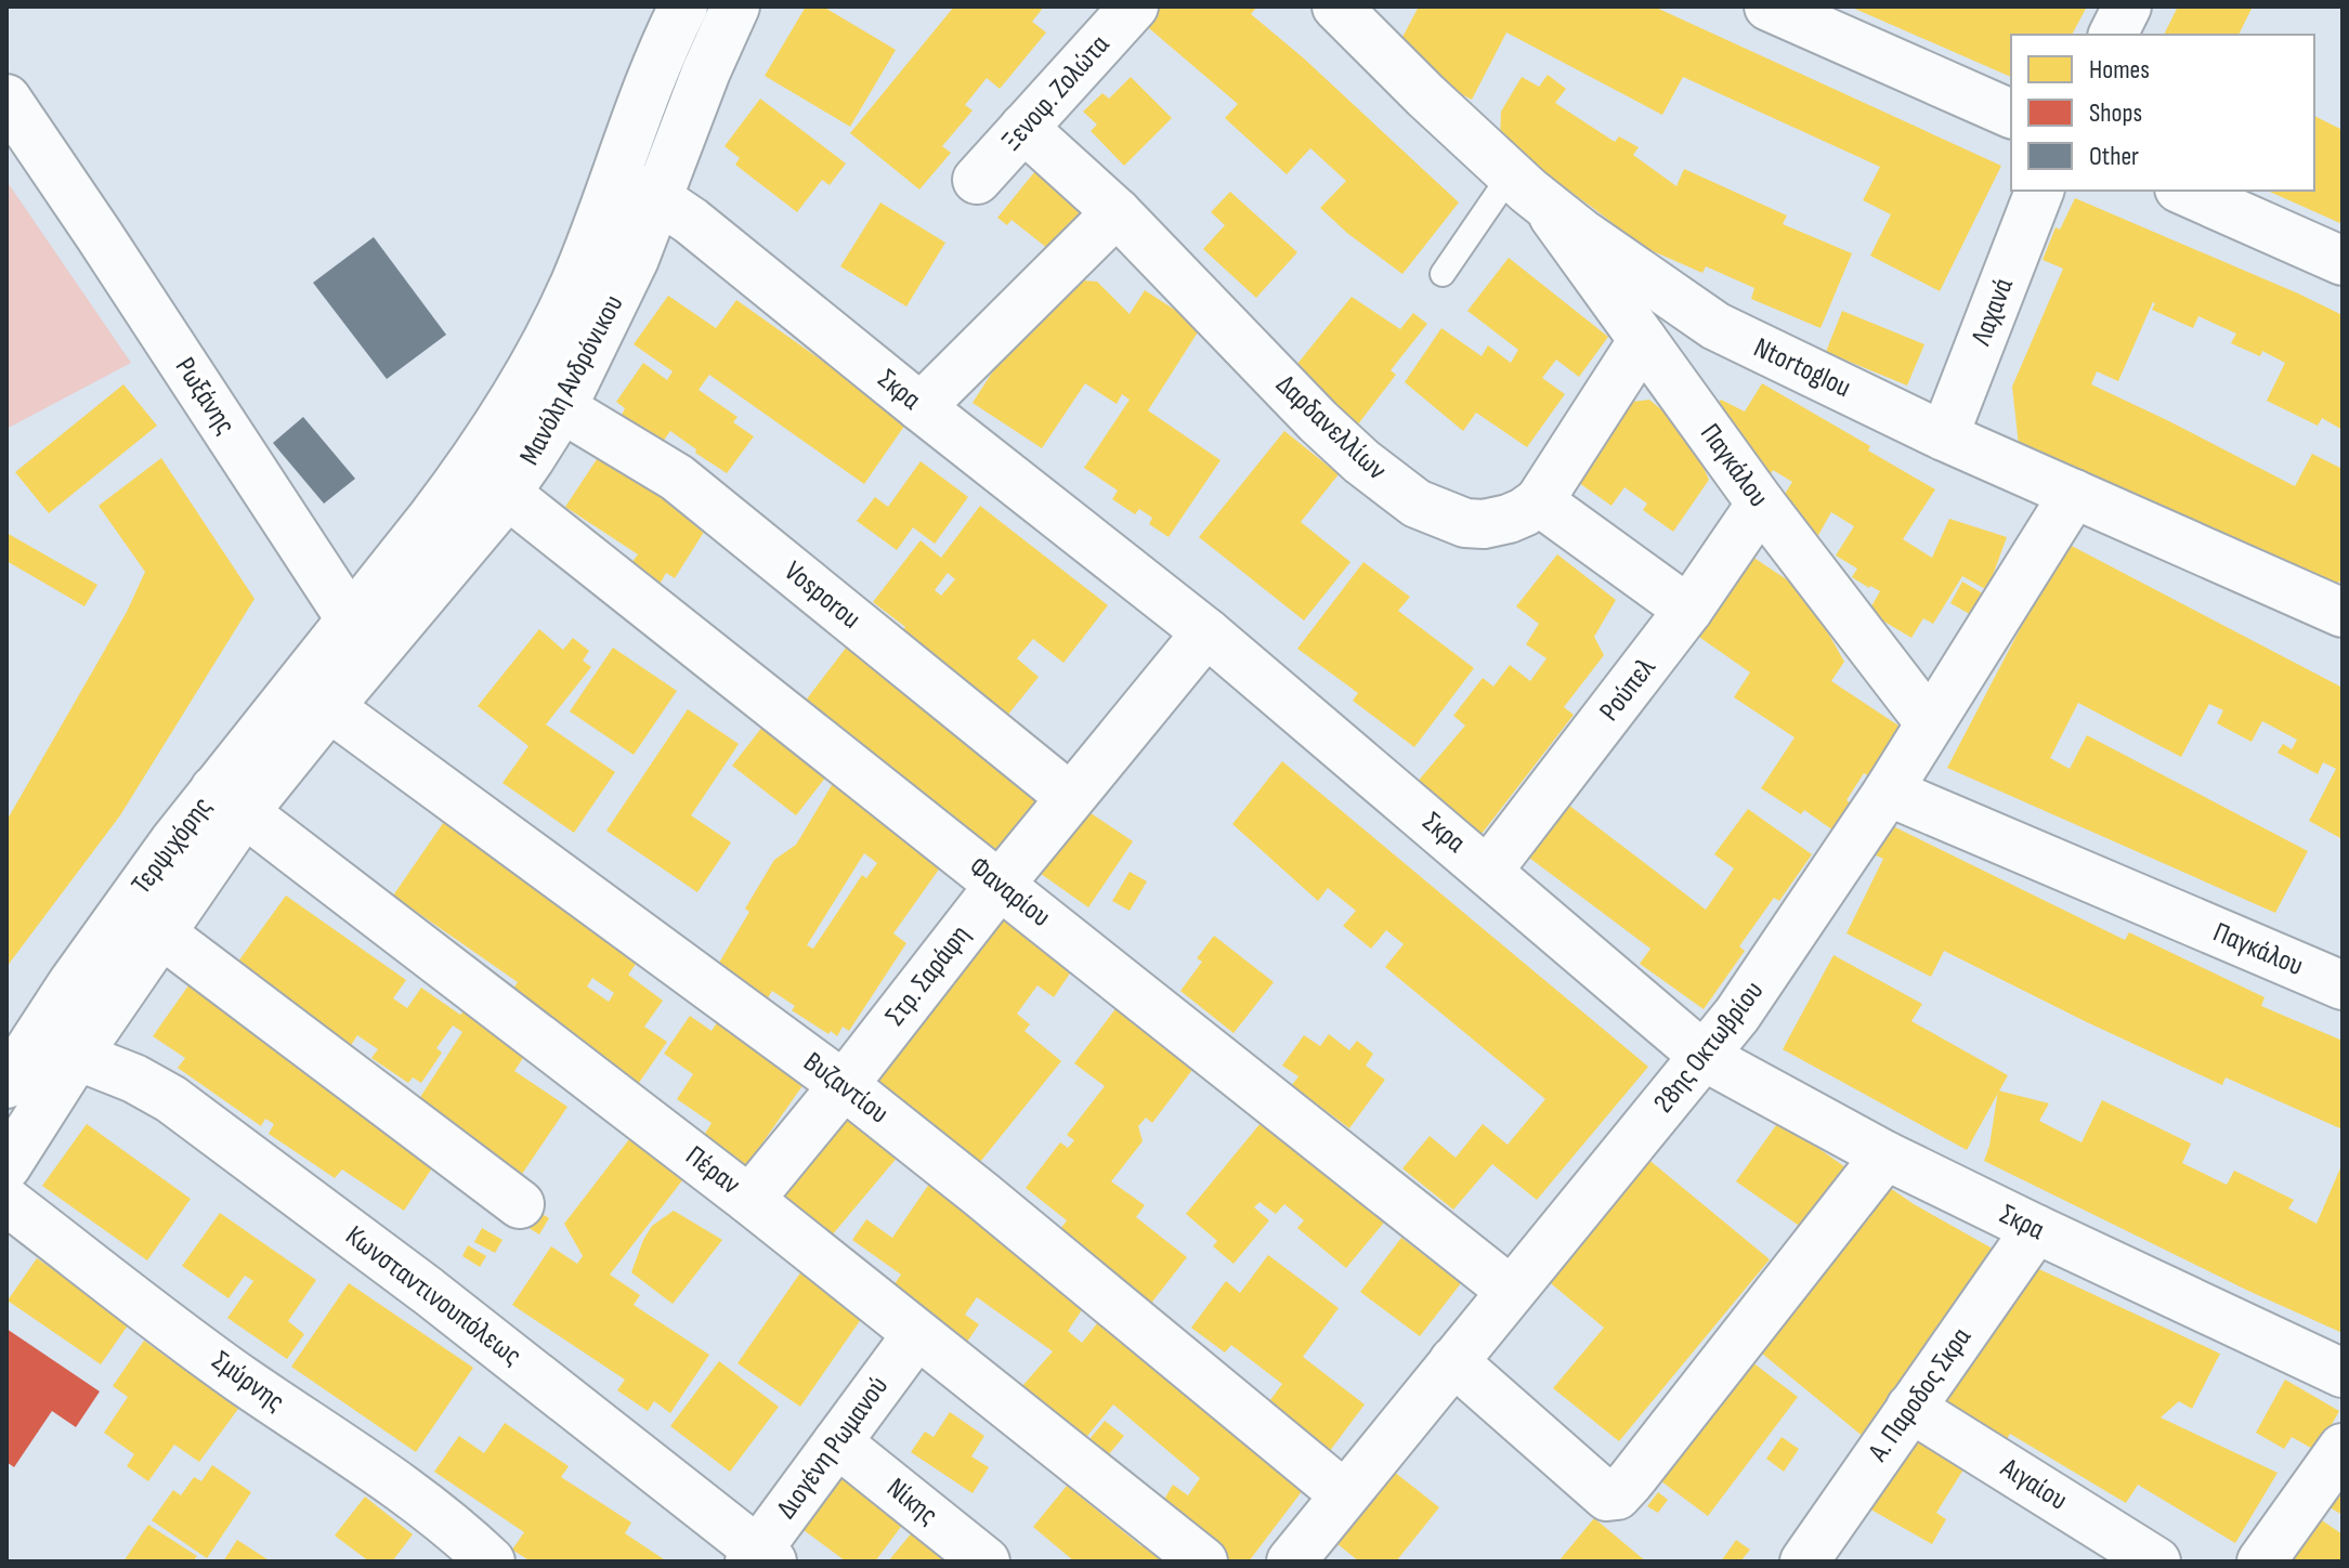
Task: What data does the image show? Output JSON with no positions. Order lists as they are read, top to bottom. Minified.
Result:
{"streets":{"street":["Ξενοφ. Ζολώτα","Λαχανά","Ntortoglou","Μανόλη Ανδρόνικου","Σκρα","Ρωξάνης","Δαρδανελλίων","Παγκάλου","Vosporou","Ρούπελ","Τερψιχόρης","Φαναρίου","Στρ. Σαράφη","28ης Οκτωβρίου","Βυζαντίου","Πέραν","Κωνσταντινουπόλεως","Σμύρνης","Α. Παροδος Σκρα","Διογένη Ρωμανού","Αιγαίου","Νίκης"]},"crossings":[["Ξενοφ. Ζολώτα","Δαρδανελλίων"],["Λαχανά","Ntortoglou"],["Ntortoglou","Παγκάλου"],["Ntortoglou","28ης Οκτωβρίου"],["Μανόλη Ανδρόνικου","Σκρα"],["Μανόλη Ανδρόνικου","Ρωξάνης"],["Μανόλη Ανδρόνικου","Vosporou"],["Μανόλη Ανδρόνικου","Τερψιχόρης"],["Μανόλη Ανδρόνικου","Φαναρίου"],["Μανόλη Ανδρόνικου","Βυζαντίου"],["Σκρα","Ρούπελ"],["Σκρα","Στρ. Σαράφη"],["Σκρα","28ης Οκτωβρίου"],["Σκρα","Α. Παροδος Σκρα"],["Ρωξάνης","Τερψιχόρης"],["Παγκάλου","Ρούπελ"],["Παγκάλου","28ης Οκτωβρίου"],["Vosporou","Στρ. Σαράφη"],["Τερψιχόρης","Βυζαντίου"],["Τερψιχόρης","Πέραν"],["Τερψιχόρης","Κωνσταντινουπόλεως"],["Φαναρίου","Στρ. Σαράφη"],["Φαναρίου","28ης Οκτωβρίου"],["Στρ. Σαράφη","Βυζαντίου"],["Στρ. Σαράφη","Πέραν"],["28ης Οκτωβρίου","Βυζαντίου"],["Πέραν","Διογένη Ρωμανού"],["Κωνσταντινουπόλεως","Διογένη Ρωμανού"],["Α. Παροδος Σκρα","Αιγαίου"],["Διογένη Ρωμανού","Νίκης"]],"legend":["Homes","Shops","Other"]}
